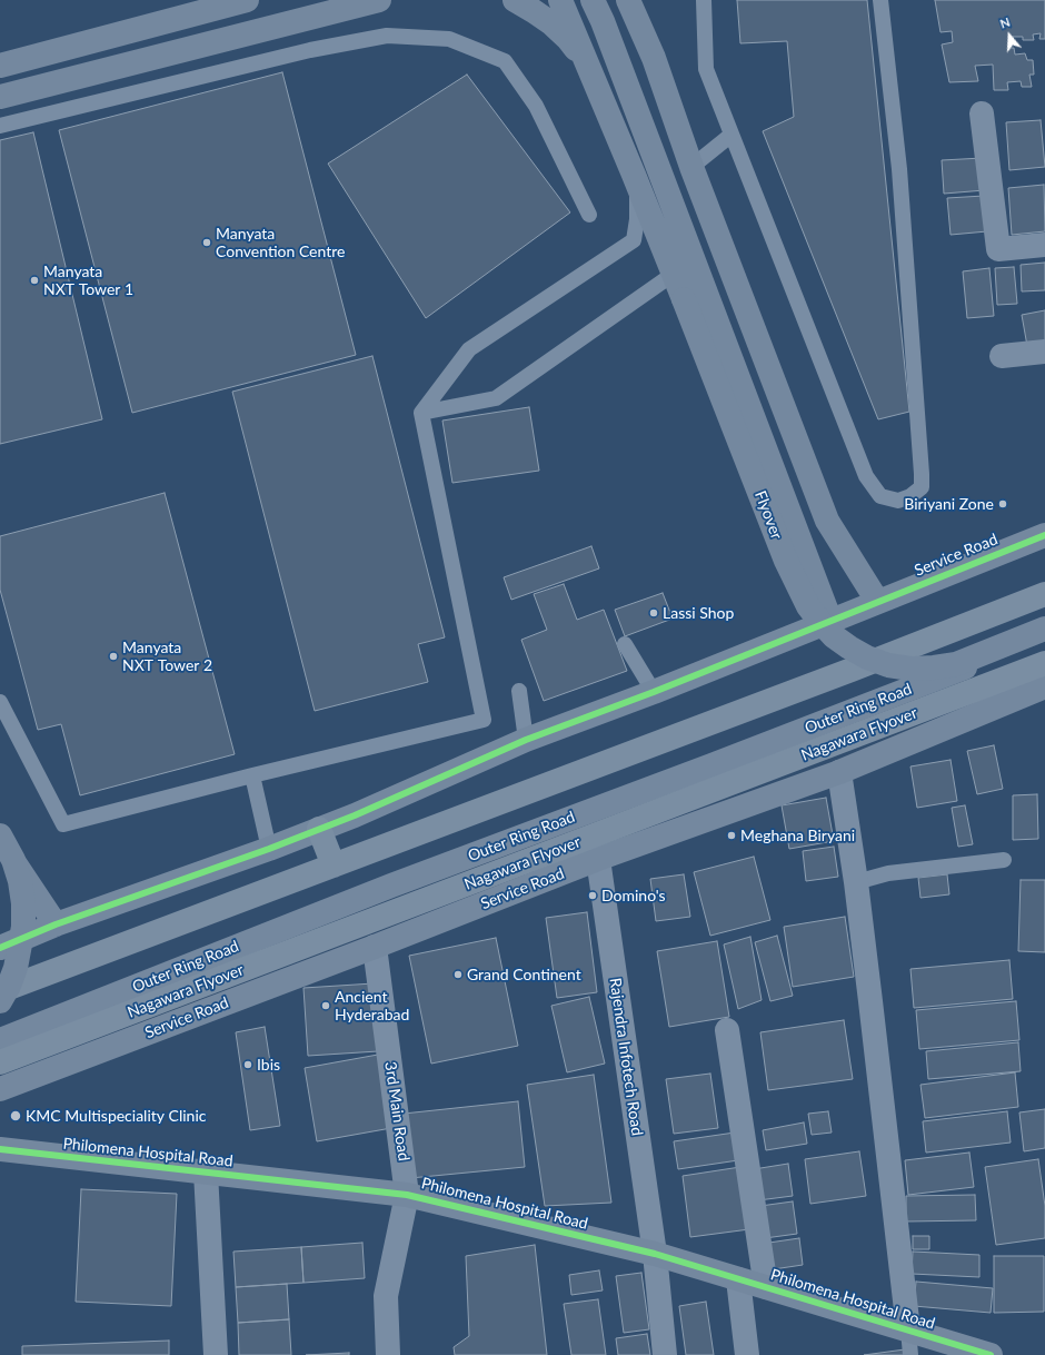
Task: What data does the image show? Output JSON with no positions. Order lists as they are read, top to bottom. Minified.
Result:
{"streets":{"highway":["Nagawara Flyover"],"street":["Flyover","Service Road","Outer Ring Road","Rajendra Infotech Road","3rd Main Road","Philomena Hospital Road"]},"crossings":[["Service Road","Rajendra Infotech Road"],["Service Road","3rd Main Road"],["Rajendra Infotech Road","Philomena Hospital Road"],["3rd Main Road","Philomena Hospital Road"]],"places":["Manyata Convention Centre","Manyata NXT Tower 1","Biriyani Zone","Lassi Shop","Manyata NXT Tower 2","Meghana Biryani","Domino's","Grand Continent","Ancient Hyderabad","Ibis","KMC Multispeciality Clinic"],"north":"top"}
